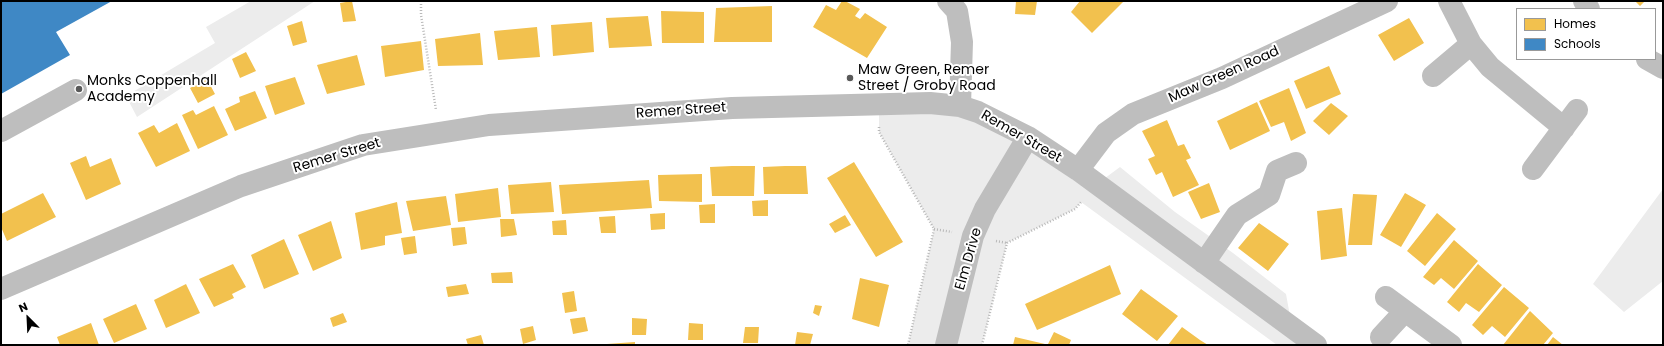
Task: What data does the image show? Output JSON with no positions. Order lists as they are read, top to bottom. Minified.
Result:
{"streets":{"street":["Maw Green Road","Remer Street","Elm Drive"]},"crossings":[["Maw Green Road","Remer Street"],["Remer Street","Elm Drive"]],"places":["Maw Green, Remer Street / Groby Road","Monks Coppenhall Academy"],"legend":["Homes","Schools"],"north":"top left"}
